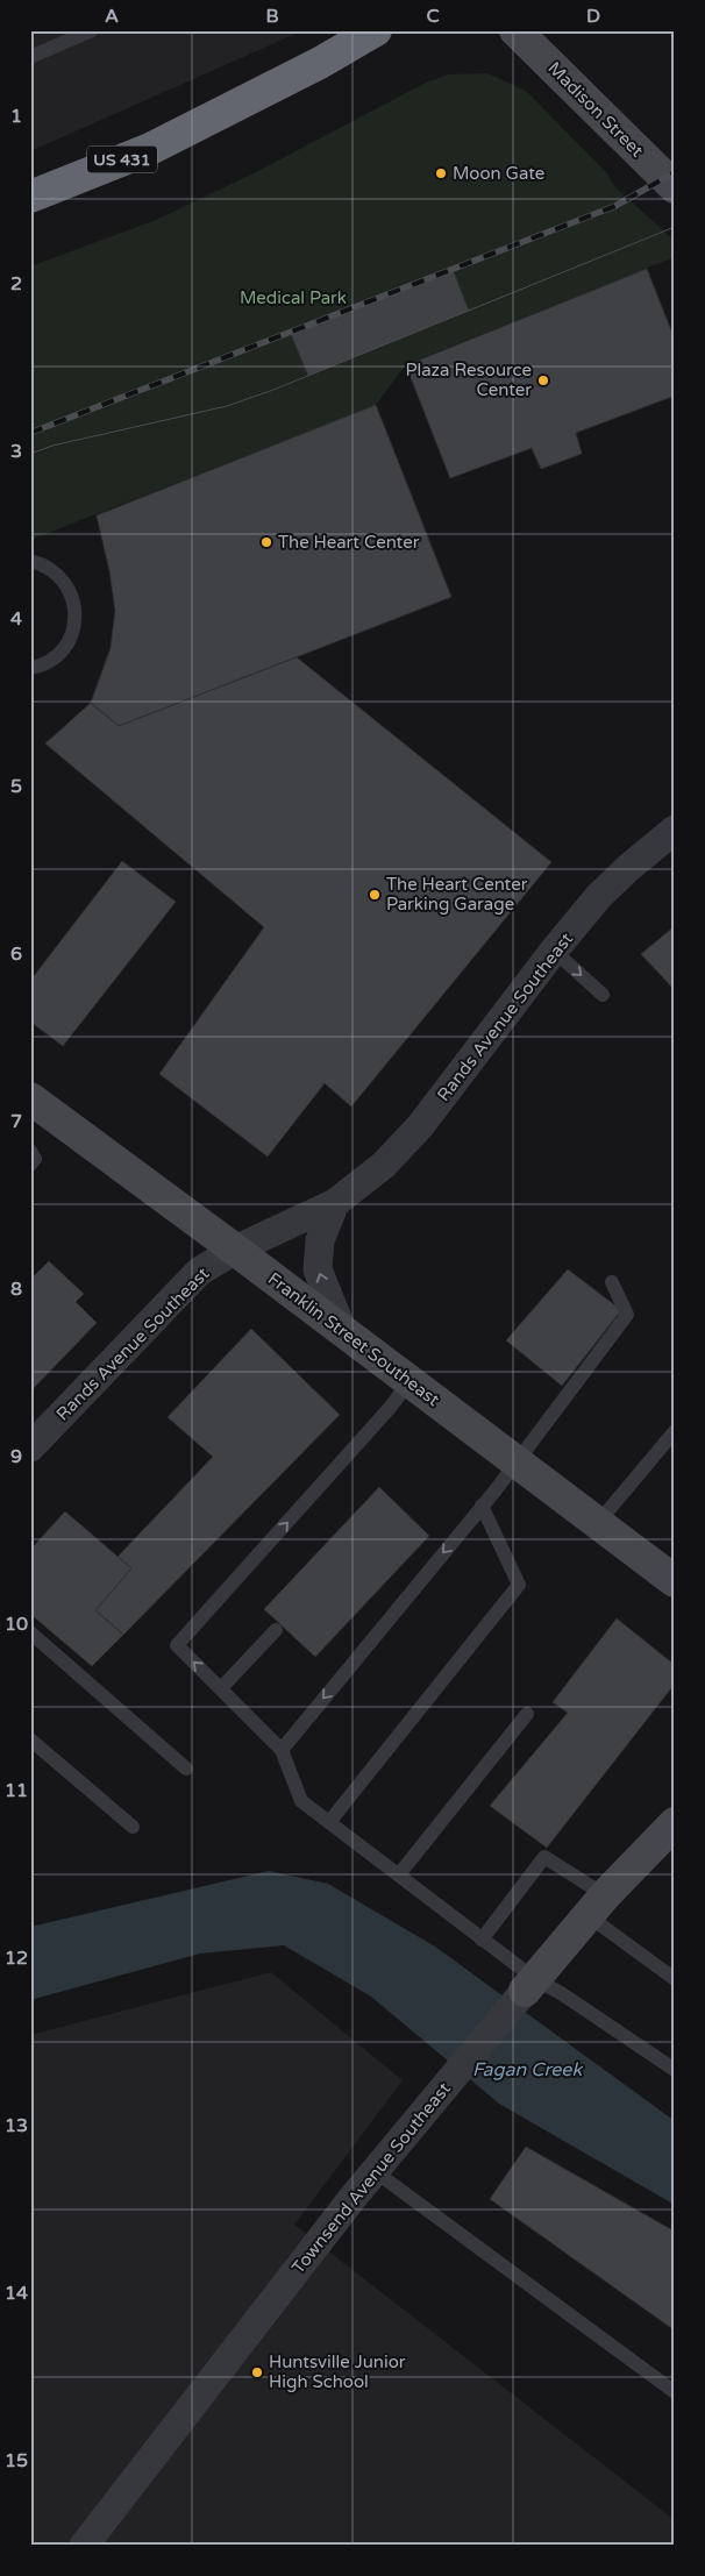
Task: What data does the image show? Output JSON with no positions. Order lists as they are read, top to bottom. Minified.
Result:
{"streets":{"highway":["US 431"],"street":["Madison Street","Rands Avenue Southeast","Franklin Street Southeast","Townsend Avenue Southeast"]},"crossings":[["Rands Avenue Southeast","Franklin Street Southeast"]],"water":["Fagan Creek"],"parks":["Medical Park"],"places":["Moon Gate","Plaza Resource Center","The Heart Center","The Heart Center Parking Garage","Huntsville Junior High School"],"grid":{"columns":["A","B","C","D"],"rows":["1","2","3","4","5","6","7","8","9","10","11","12","13","14","15"]}}
